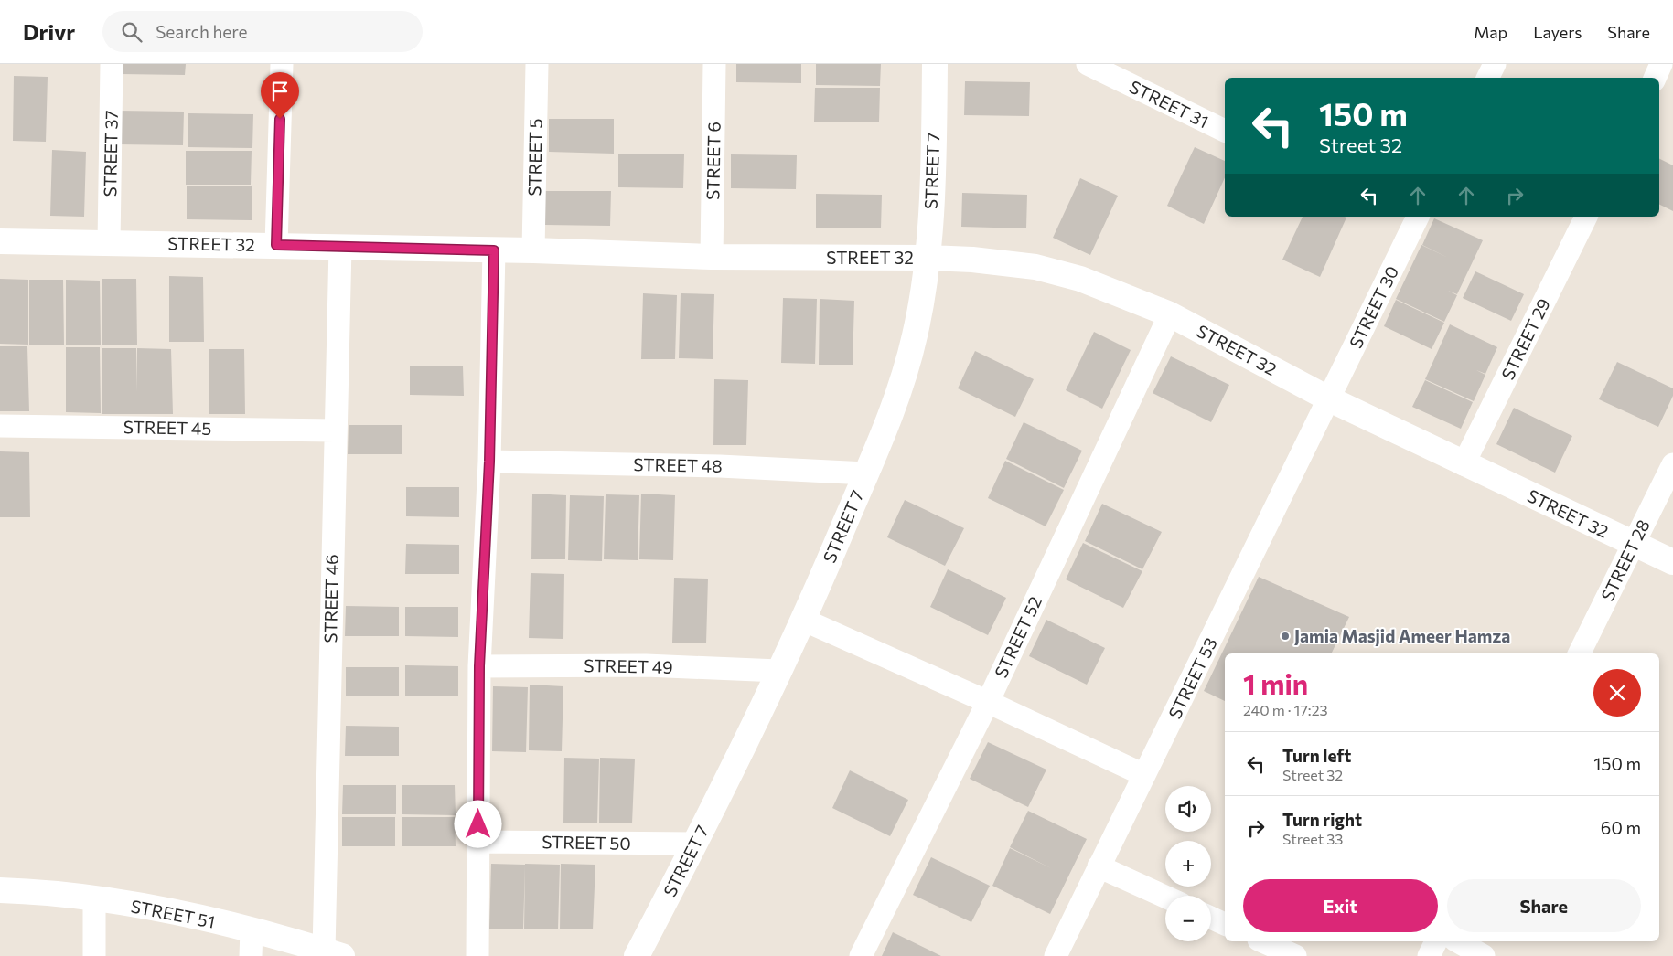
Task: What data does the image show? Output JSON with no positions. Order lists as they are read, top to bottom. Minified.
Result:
{"streets":{"street":["STREET 31","STREET 37","STREET 5","STREET 6","STREET 7","STREET 32","STREET 30","STREET 29","STREET 45","STREET 48","STREET 28","STREET 46","STREET 52","STREET 49","STREET 53","STREET 50","STREET 51"]},"crossings":[["STREET 37","STREET 32"],["STREET 5","STREET 32"],["STREET 6","STREET 32"],["STREET 7","STREET 32"],["STREET 7","STREET 48"],["STREET 7","STREET 49"],["STREET 7","STREET 50"],["STREET 32","STREET 30"],["STREET 32","STREET 29"],["STREET 32","STREET 28"],["STREET 32","STREET 46"],["STREET 32","STREET 52"],["STREET 32","STREET 53"],["STREET 30","STREET 53"],["STREET 45","STREET 46"],["STREET 46","STREET 51"]],"places":["Jamia Masjid Ameer Hamza"],"page":{"header":"Drivr","search":"Search here","nav":["Map","Layers","Share"],"turn":["150 m","Street 32"],"heading":["1 min","240 m · 17:23"],"list":[{"name":"Turn left","note":"Street 32","value":"150 m"},{"name":"Turn right","note":"Street 33","value":"60 m"}],"map_buttons":["+","−"],"buttons":["Exit","Share"]}}
